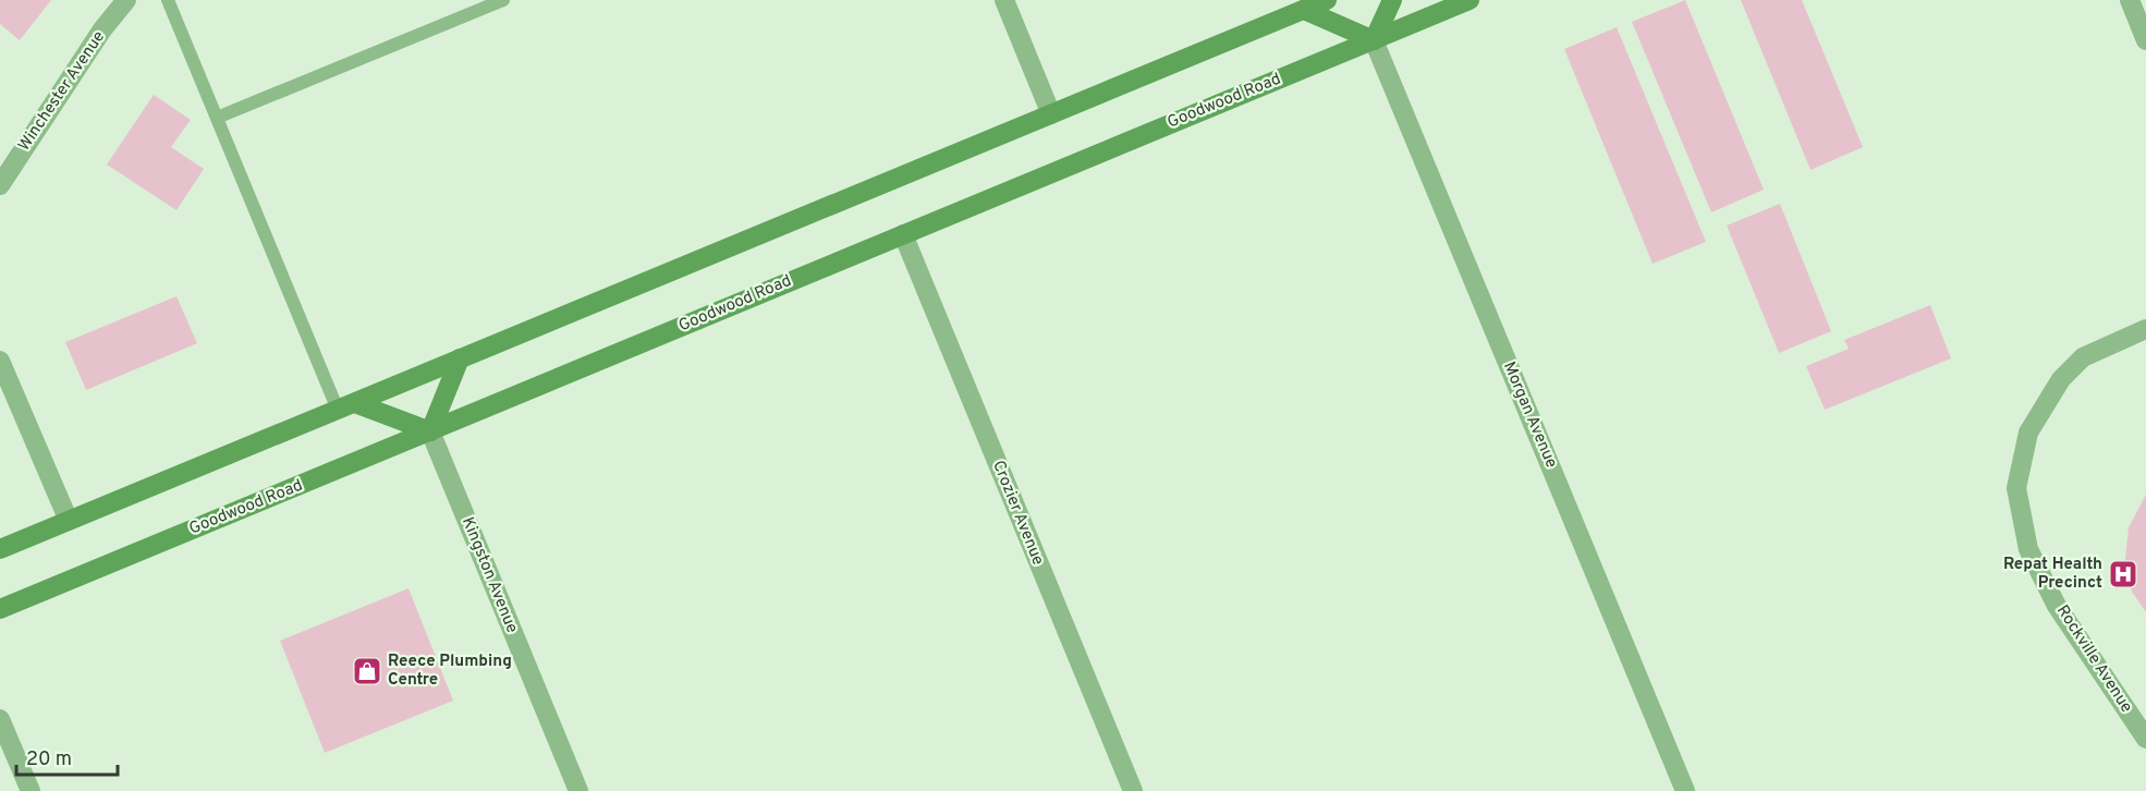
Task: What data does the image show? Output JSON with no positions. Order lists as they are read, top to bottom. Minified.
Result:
{"streets":{"main road":["Goodwood Road"],"street":["Winchester Avenue","Morgan Avenue","Crozier Avenue","Kingston Avenue","Rockville Avenue"]},"crossings":[["Goodwood Road","Morgan Avenue"],["Goodwood Road","Crozier Avenue"],["Goodwood Road","Kingston Avenue"]],"places":{"hospital":["Repat Health Precinct"],"shop":["Reece Plumbing Centre"]},"scale_bar":"20 m"}
